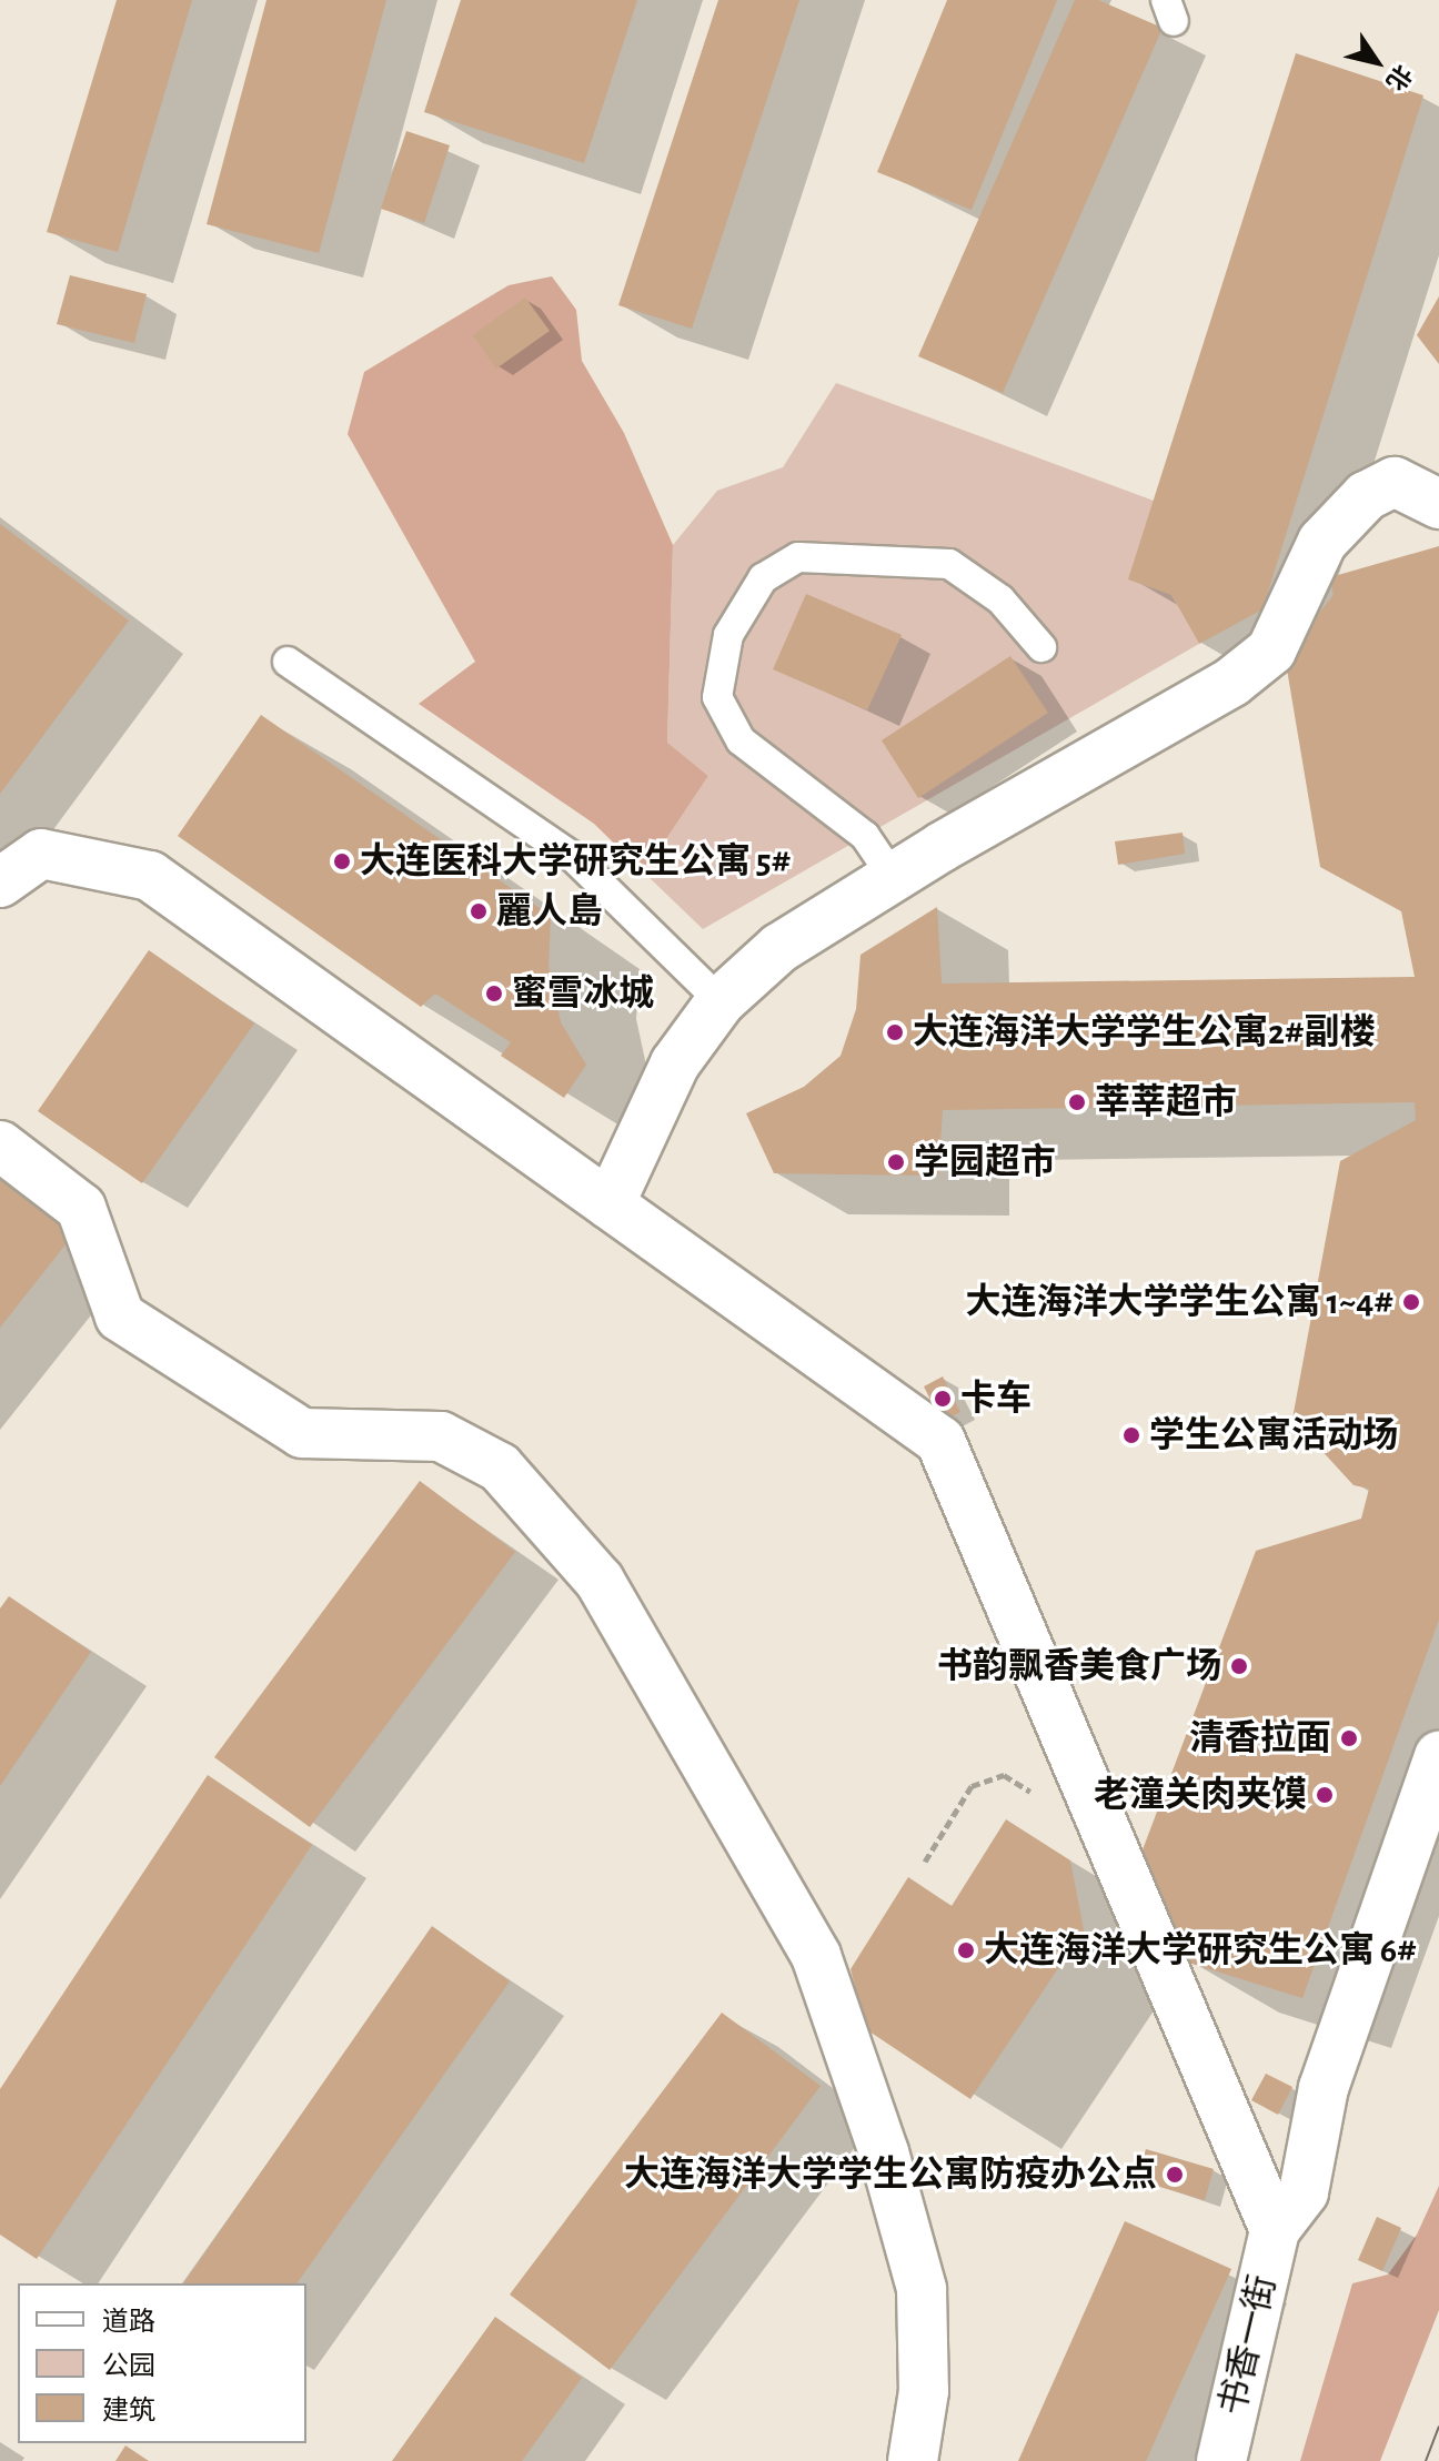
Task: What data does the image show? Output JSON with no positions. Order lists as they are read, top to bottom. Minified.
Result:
{"streets":{"street":["书香一街"]},"places":["大连医科大学研究生公寓 5#","麗人島","蜜雪冰城","大连海洋大学学生公寓2#副楼","莘莘超市","学园超市","大连海洋大学学生公寓 1~4#","卡车","学生公寓活动场","书韵飘香美食广场","清香拉面","老潼关肉夹馍","大连海洋大学研究生公寓 6#","大连海洋大学学生公寓防疫办公点"],"legend":["道路","公园","建筑"],"north":"bottom right"}
